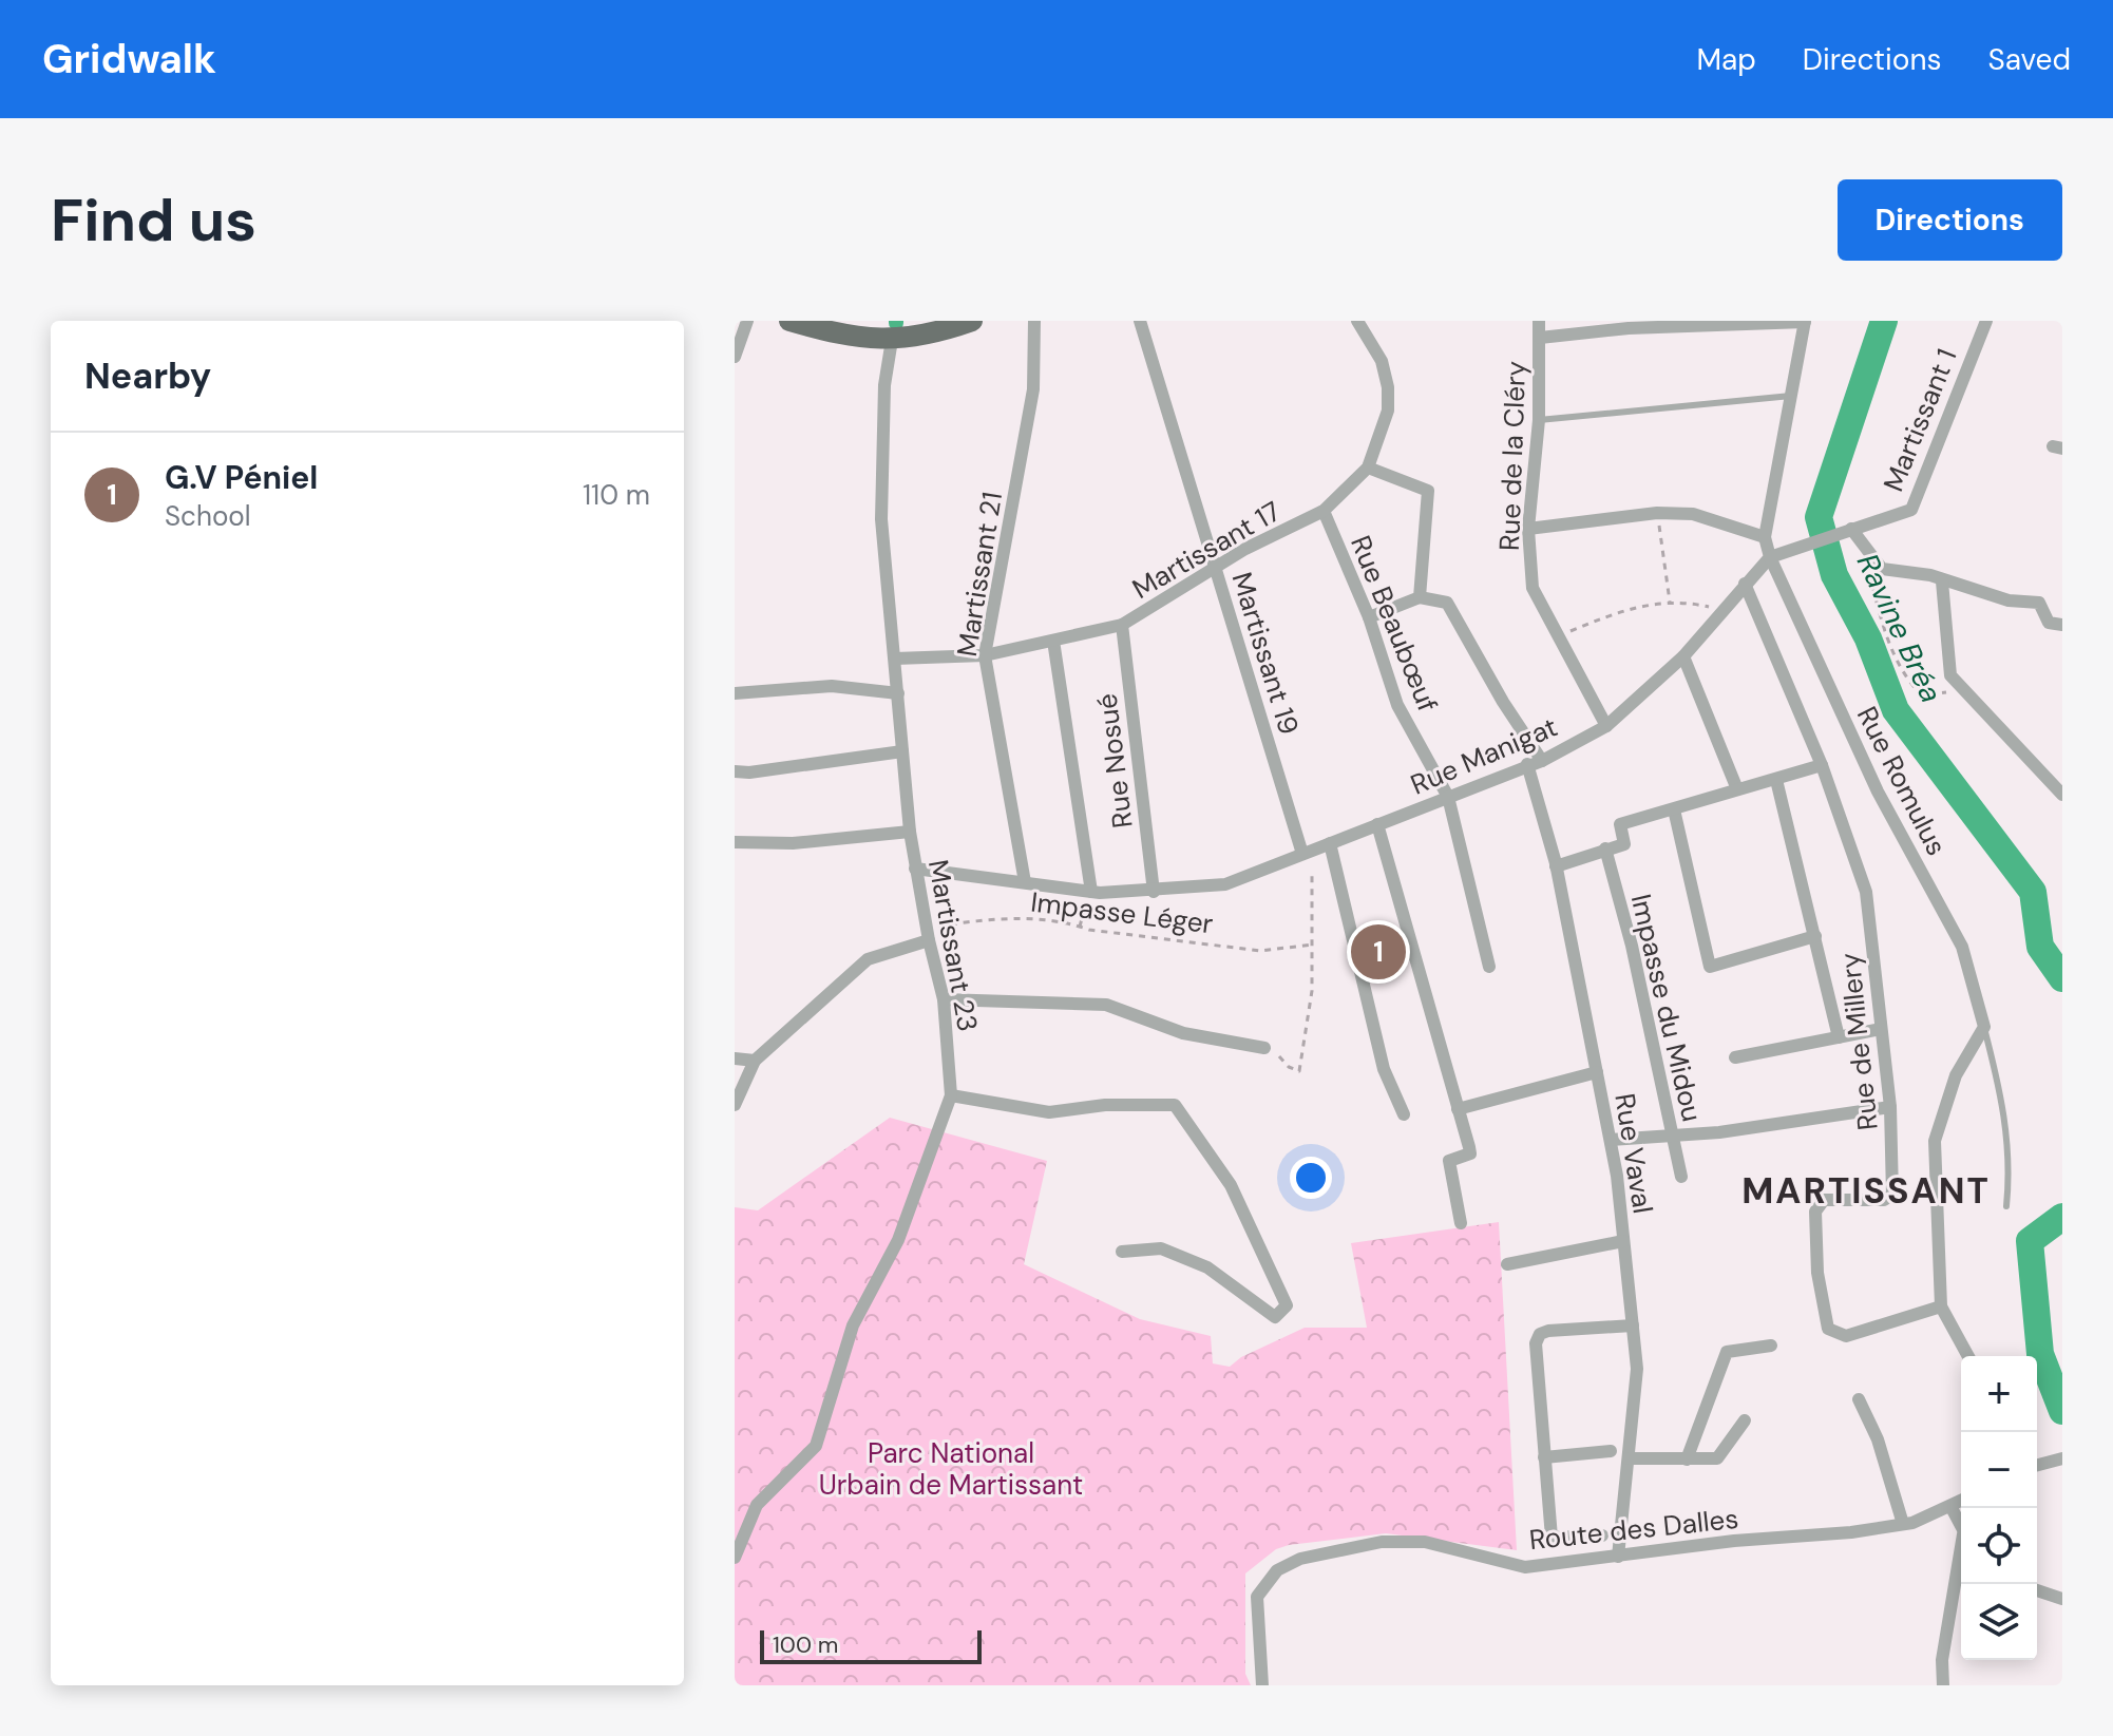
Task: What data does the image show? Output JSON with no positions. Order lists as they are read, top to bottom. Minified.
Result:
{"streets":{"street":["Martissant 1","Rue de la Cléry","Martissant 17","Martissant 21","Rue Beaubœuf","Martissant 19","Rue Manigat","Rue Nosué","Rue Romulus","Martissant 23","Impasse du Midou","Rue de Millery","Rue Vaval","Route des Dalles"],"path":["Impasse Léger"]},"crossings":[["Martissant 1","Rue Manigat"],["Martissant 1","Rue Romulus"],["Rue de la Cléry","Rue Manigat"],["Martissant 17","Martissant 21"],["Martissant 17","Rue Beaubœuf"],["Martissant 17","Martissant 19"],["Martissant 17","Rue Nosué"],["Martissant 17","Martissant 23"],["Martissant 21","Rue Manigat"],["Rue Beaubœuf","Rue Manigat"],["Martissant 19","Rue Manigat"],["Rue Manigat","Rue Nosué"],["Rue Manigat","Rue Romulus"],["Rue Manigat","Martissant 23"],["Rue Manigat","Rue de Millery"],["Rue Manigat","Rue Vaval"],["Impasse Léger","Martissant 23"],["Rue Vaval","Route des Dalles"]],"districts":["MARTISSANT"],"water":["Ravine Bréa"],"parks":["Parc National Urbain de Martissant"],"scale_bar":"100 m","page":{"header":"Gridwalk","nav":["Map","Directions","Saved"],"buttons":"Directions","title":"Find us","heading":"Nearby","list":[{"mark":"1","name":"G.V Péniel","note":"School","value":"110 m"}],"pins":"1","map_buttons":["+","−"],"scale":"100 m"}}
